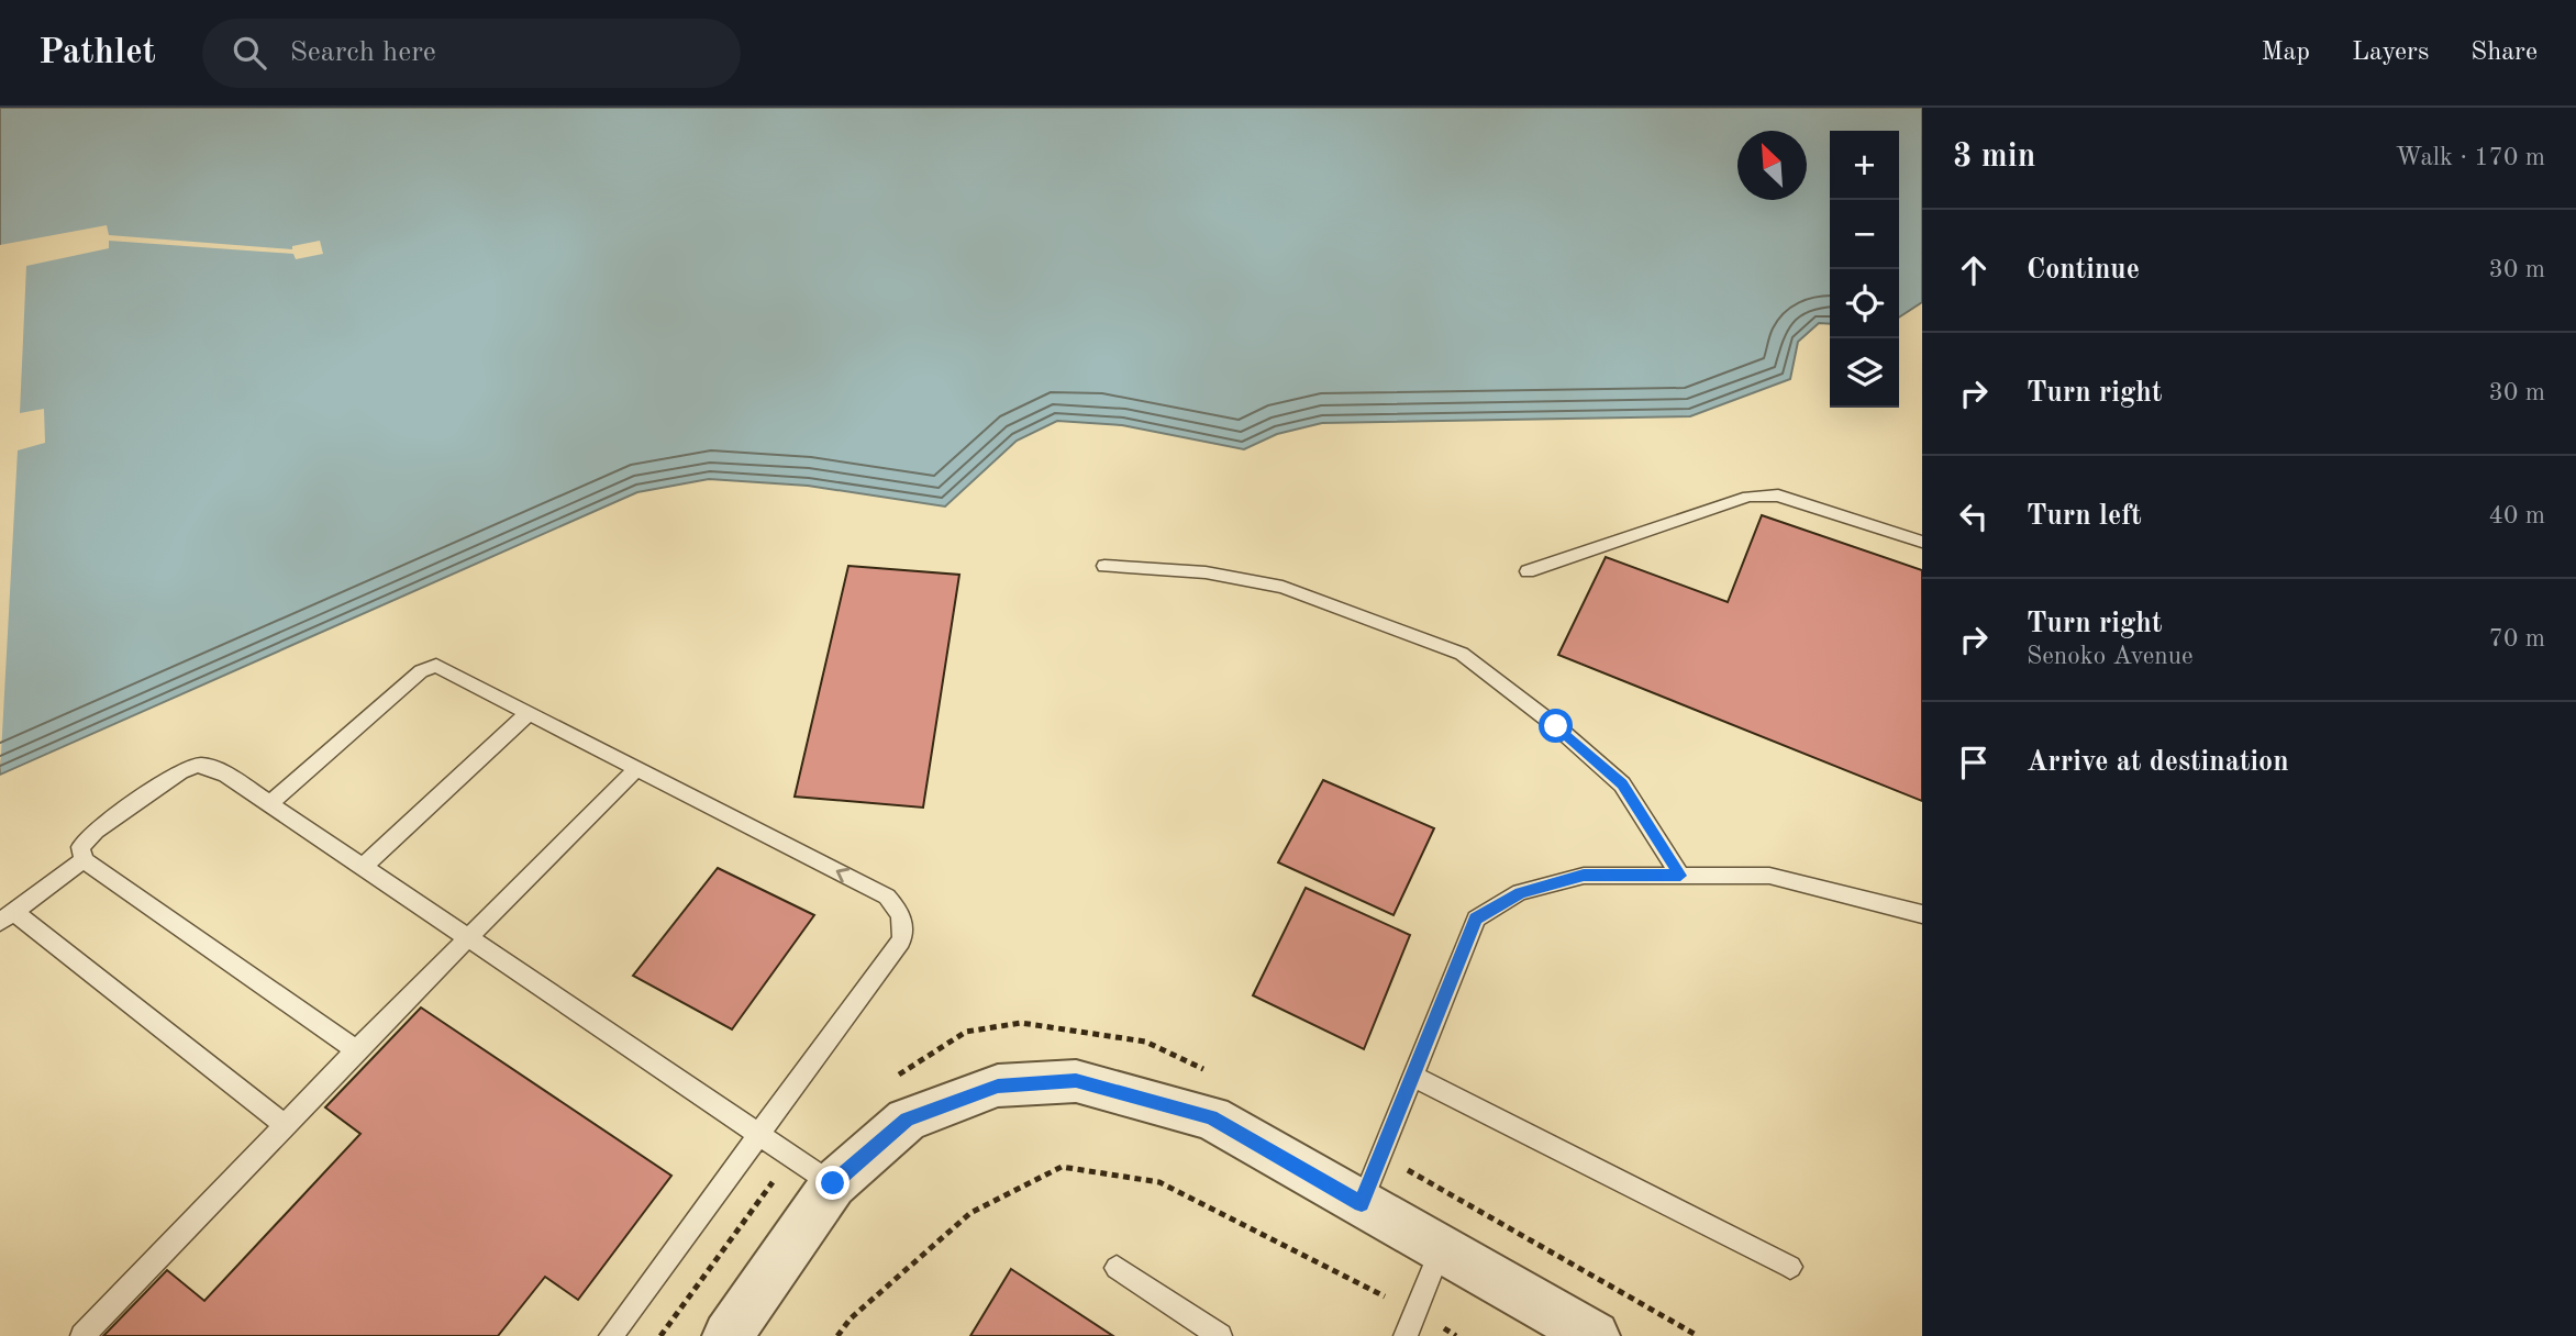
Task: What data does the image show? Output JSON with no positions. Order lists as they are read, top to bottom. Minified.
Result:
{"north":"top left","page":{"header":"Pathlet","search":"Search here","nav":["Map","Layers","Share"],"heading":["3 min","Walk · 170 m"],"map_buttons":["+","−"],"list":[["Continue","30 m"],["Turn right","30 m"],["Turn left","40 m"],["Turn right","Senoko Avenue","70 m"],"Arrive at destination"]}}
